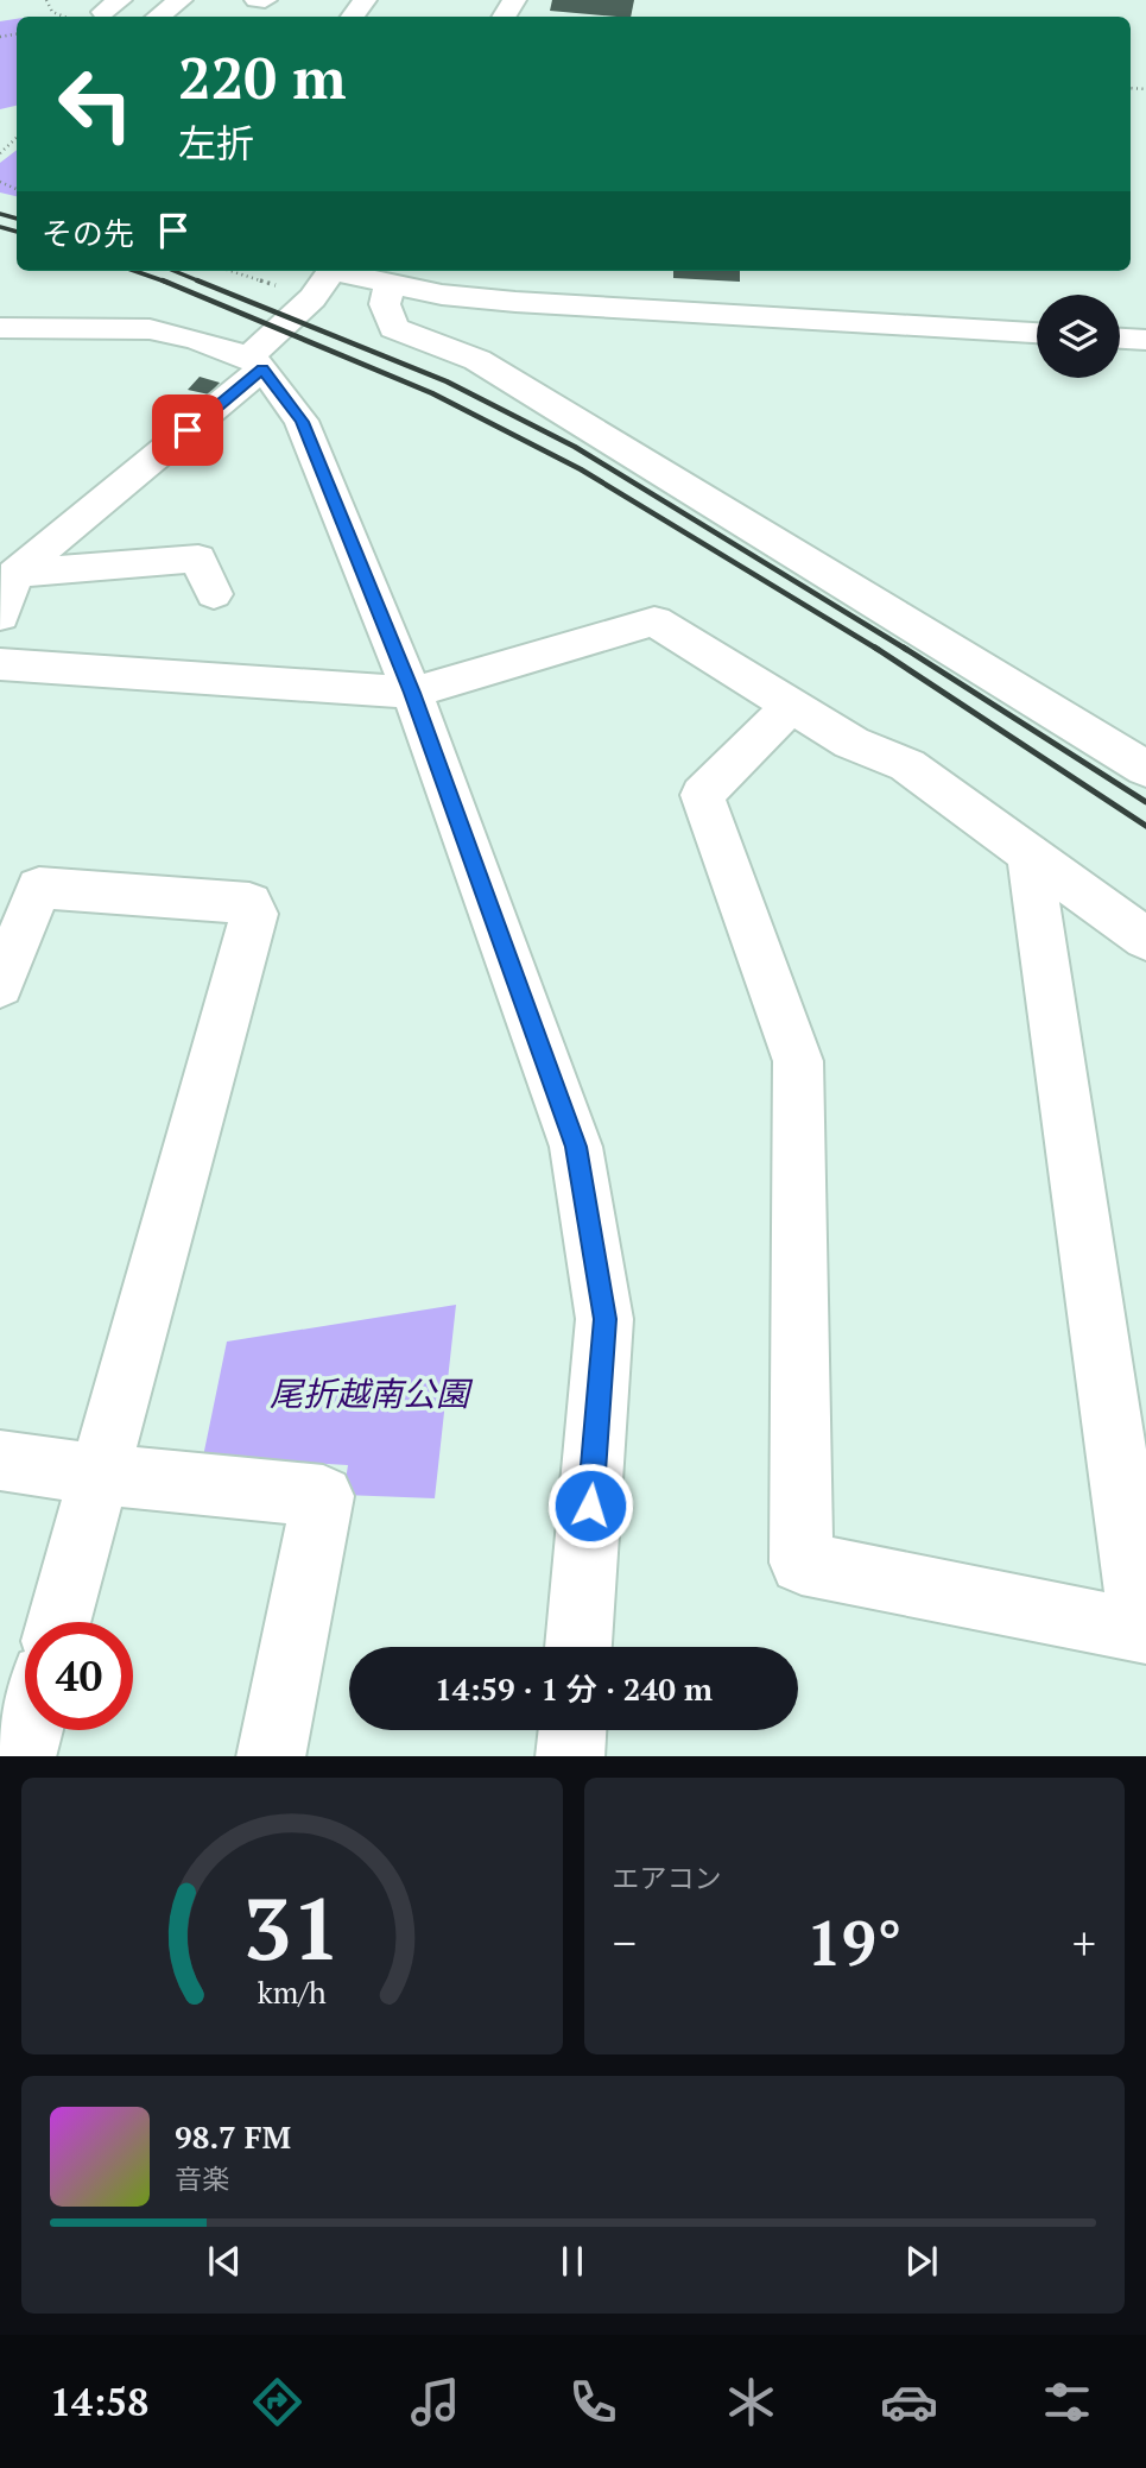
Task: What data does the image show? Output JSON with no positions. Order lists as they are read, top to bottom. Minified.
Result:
{"parks":["尾折越南公園"],"page":{"turn":["220 m","左折"],"then":"その先","limit":"40","trip":"14:59 · 1 分 · 240 m","tile":"エアコン","heat":["−","19°","+"],"song":["98.7 FM","音楽"],"tabs":"14:58","gauge":["31","km/h"]}}
